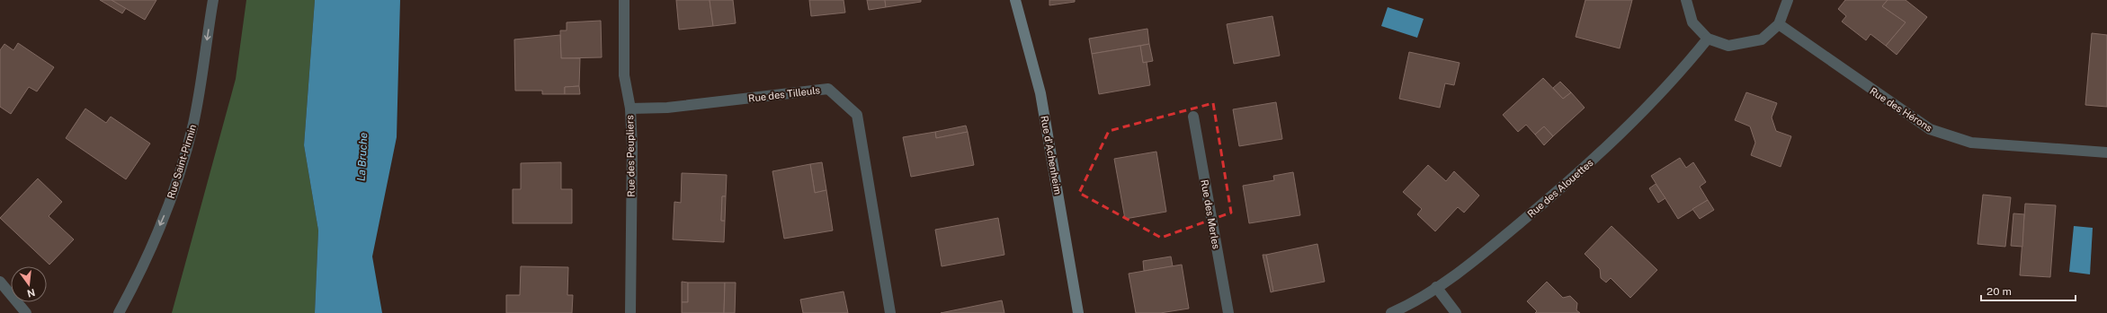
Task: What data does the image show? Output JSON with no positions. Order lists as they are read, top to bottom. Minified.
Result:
{"streets":{"main road":["Rue d'Achenheim"],"street":["Rue des Tilleuls","Rue des Hérons","Rue des Peupliers","Rue Saint-Pirmin","Rue des Alouettes","Rue des Merles"]},"crossings":[["Rue des Tilleuls","Rue des Peupliers"]],"one_way":["Rue Saint-Pirmin"],"water":["La Bruche"],"scale_bar":"20 m","north":"bottom"}
